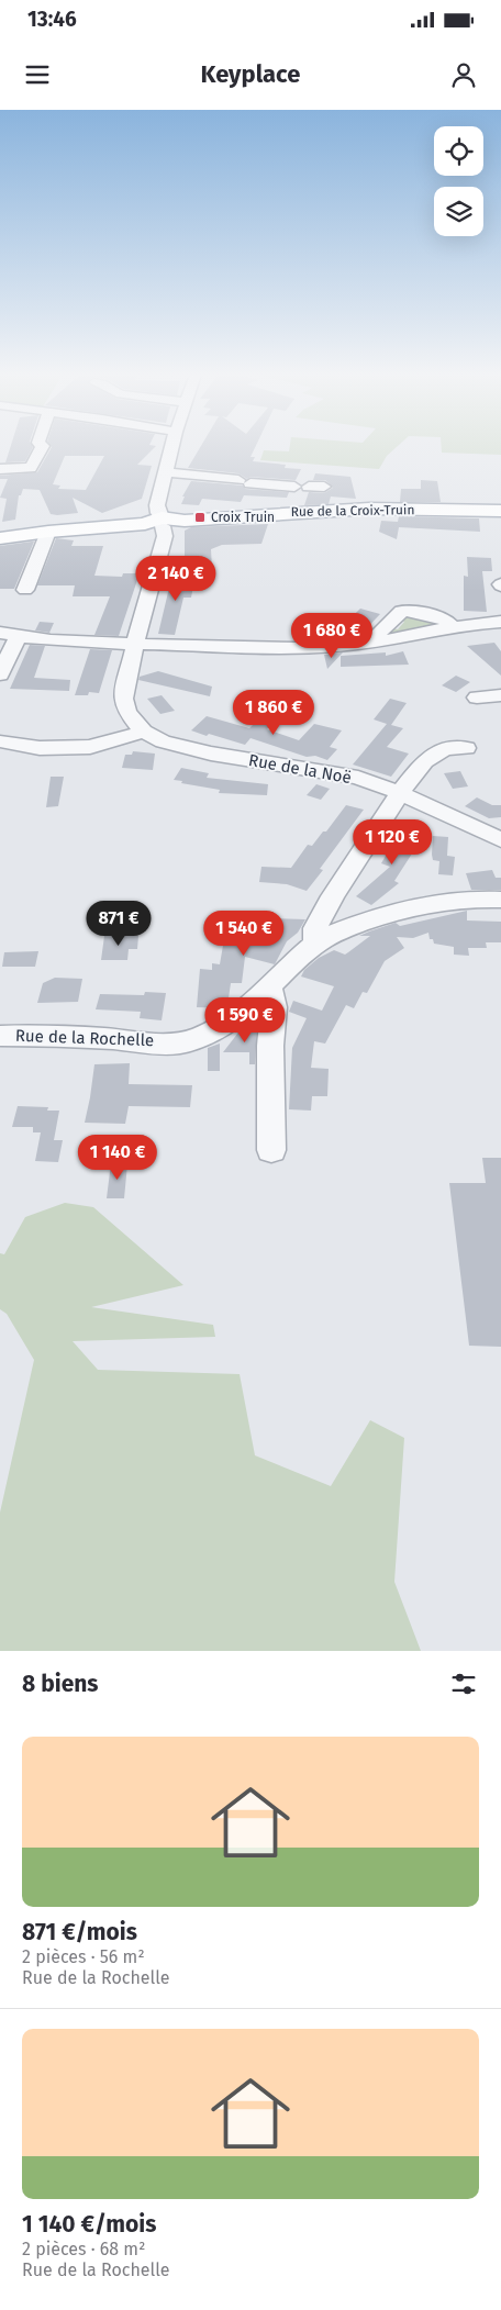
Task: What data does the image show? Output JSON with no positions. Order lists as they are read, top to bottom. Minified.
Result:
{"streets":{"main road":["Rue de la Croix-Truin"],"street":["Rue de la Noë","Rue de la Rochelle"]},"crossings":[["Rue de la Croix-Truin","Rue de la Noë"]],"places":{"transit":["Croix Truin"]},"page":{"status":"13:46","header":"Keyplace","price":["2 140 €","1 680 €","1 860 €","1 120 €","871 €","1 540 €","1 590 €","1 140 €"],"heading":"8 biens","list":[{"name":"871 €/mois","note":"2 pièces · 56 m² · Rue de la Rochelle"},{"name":"1 140 €/mois","note":"2 pièces · 68 m² · Rue de la Rochelle"}]}}
